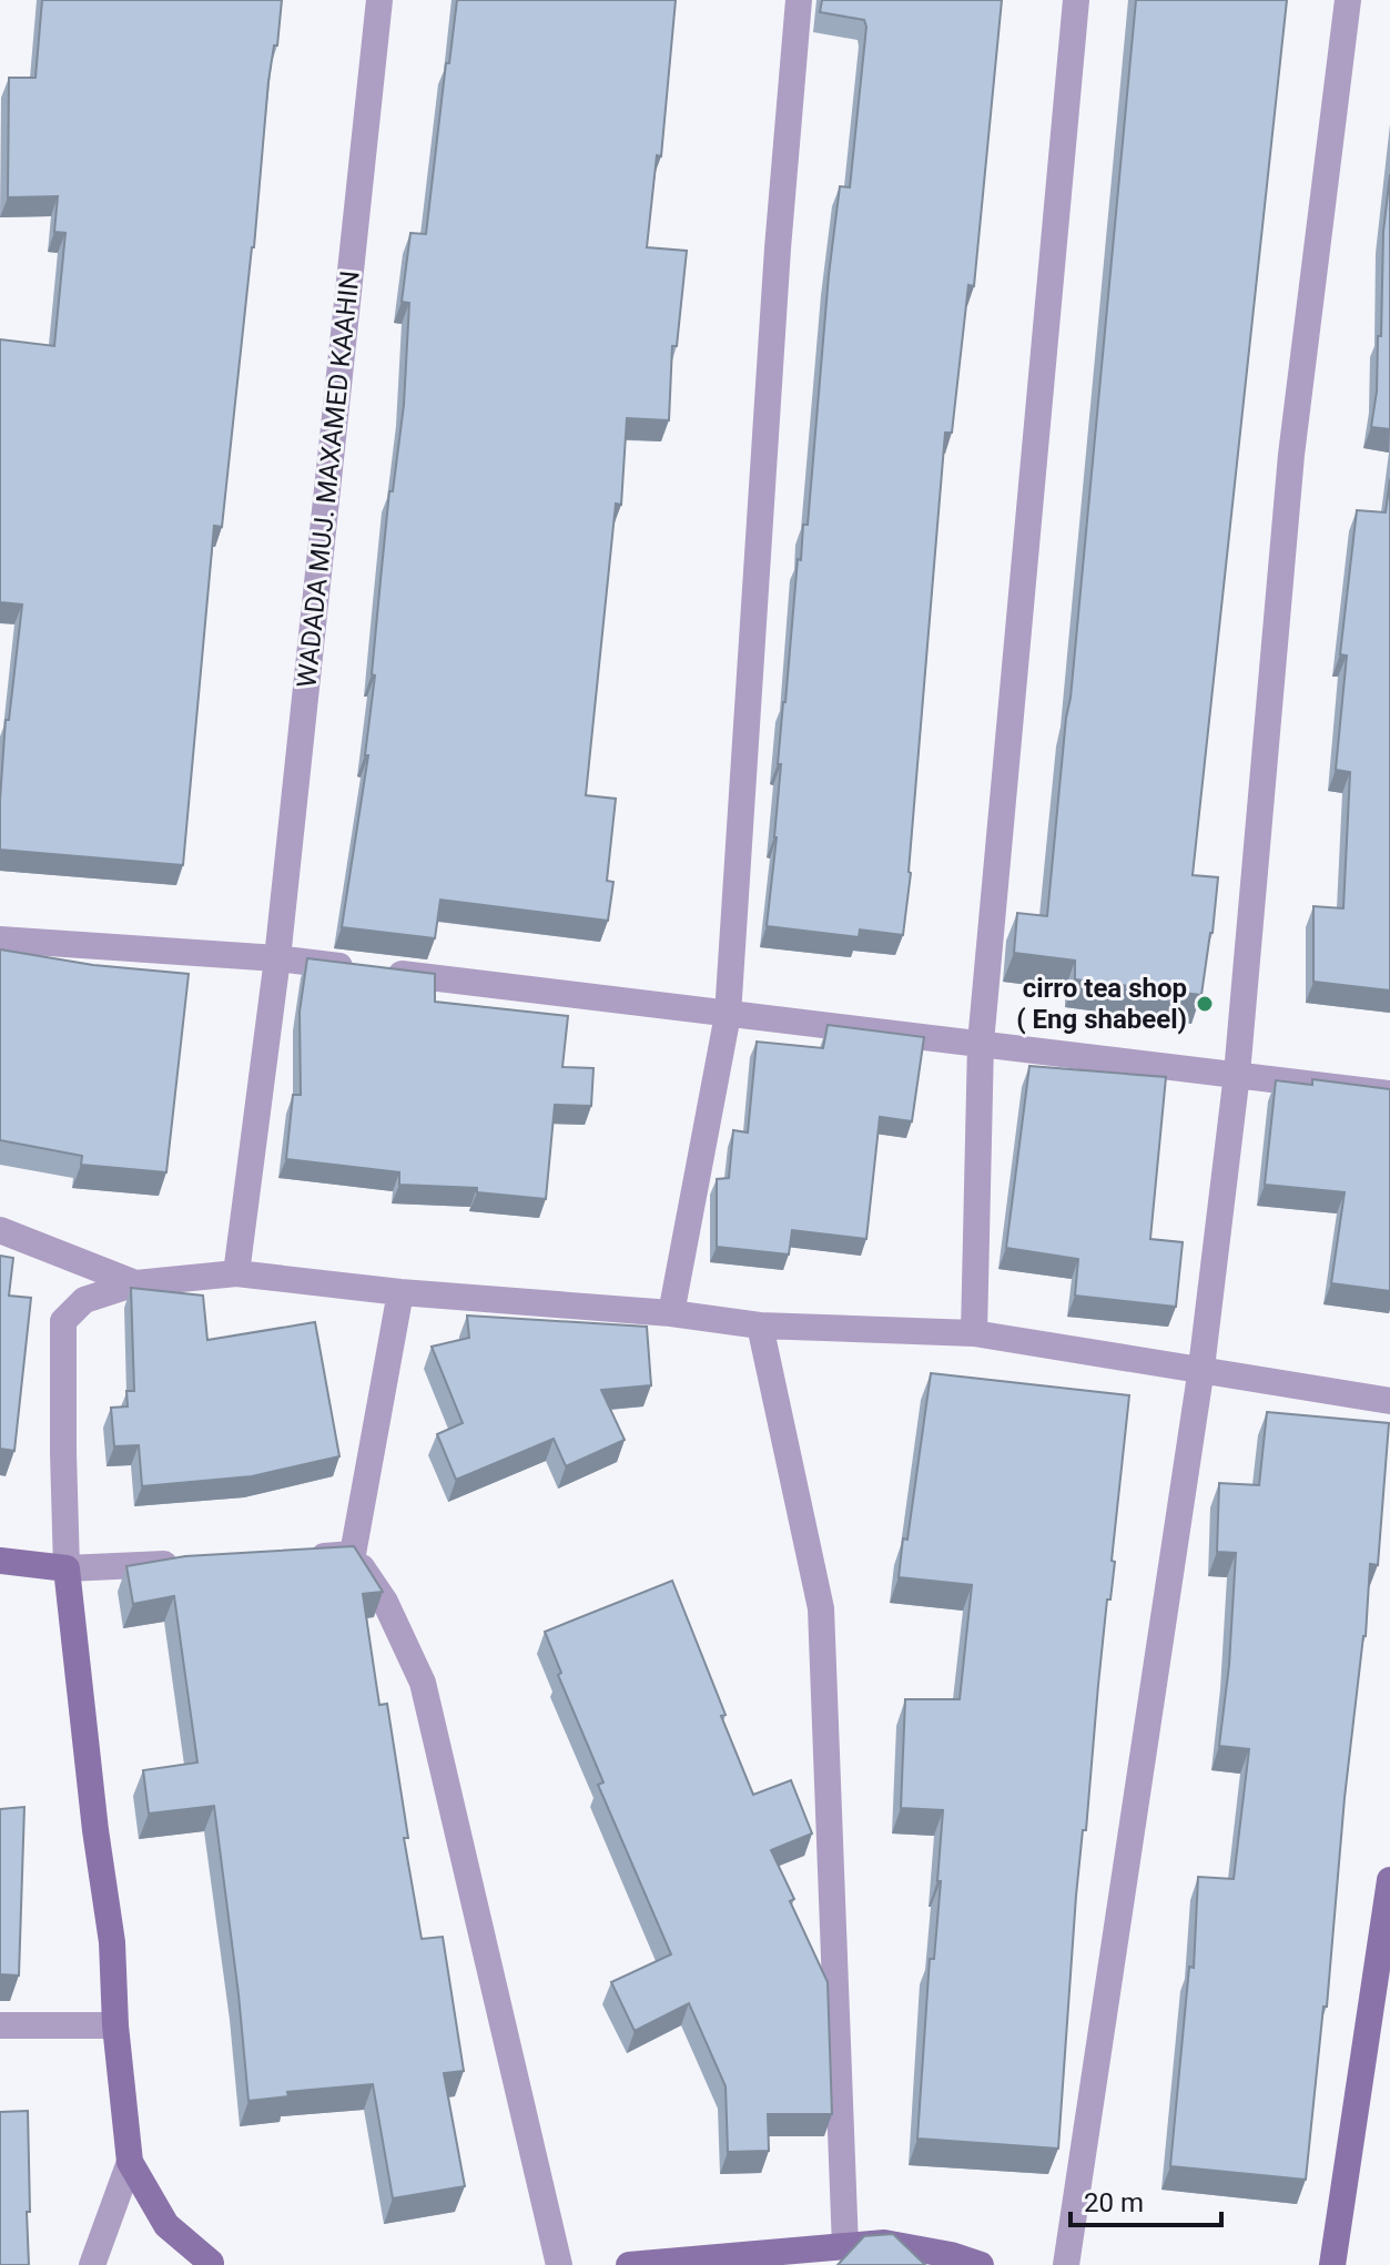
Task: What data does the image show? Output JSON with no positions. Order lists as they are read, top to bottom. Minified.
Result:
{"streets":{"street":["WADADA MUJ. MAXAMED KAAHIN"]},"places":["cirro tea shop ( Eng shabeel)"],"scale_bar":"20 m"}
